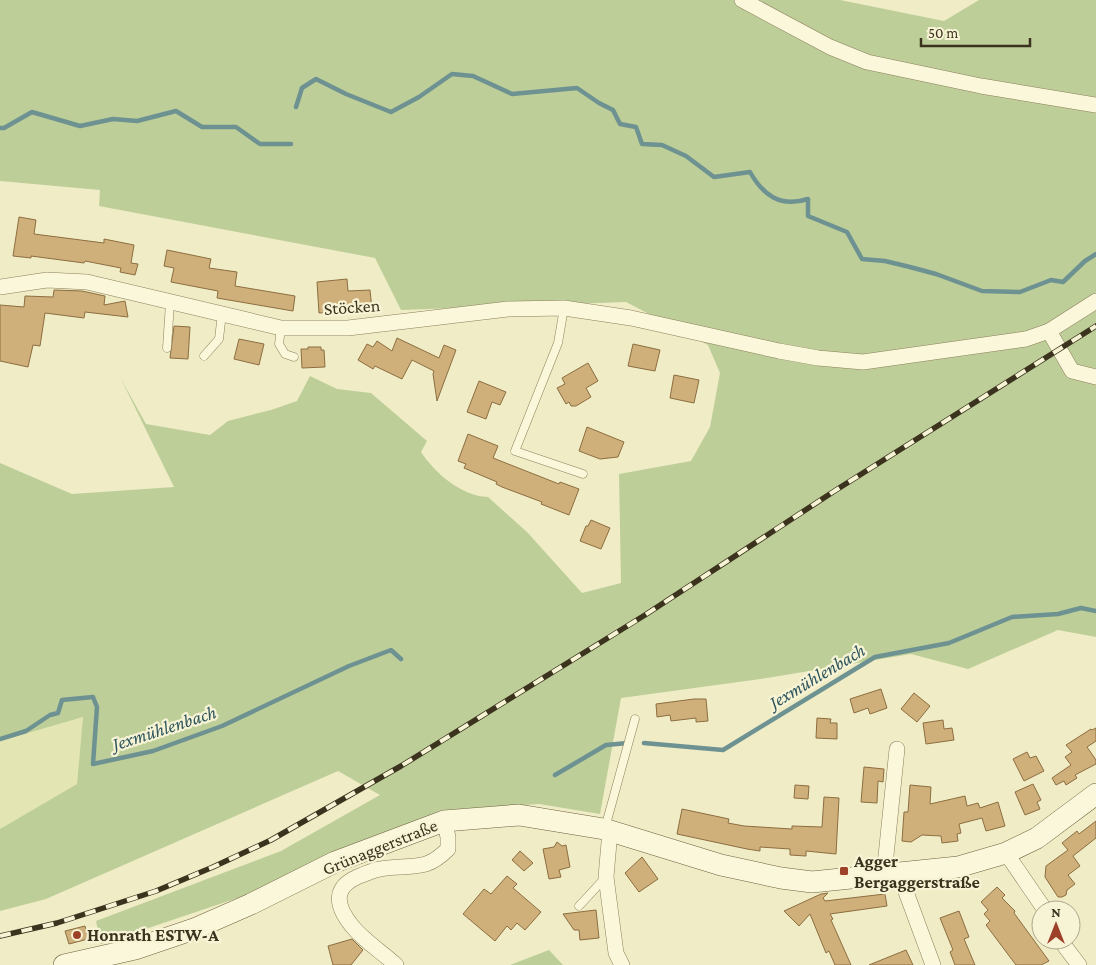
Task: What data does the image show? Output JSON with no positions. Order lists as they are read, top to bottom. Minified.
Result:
{"streets":{"street":["Stöcken","Grünaggerstraße"]},"water":["Jexmühlenbach"],"places":{"transit":["Agger Bergaggerstraße"],"other":["Honrath ESTW-A"]},"scale_bar":"50 m","north":"top"}
